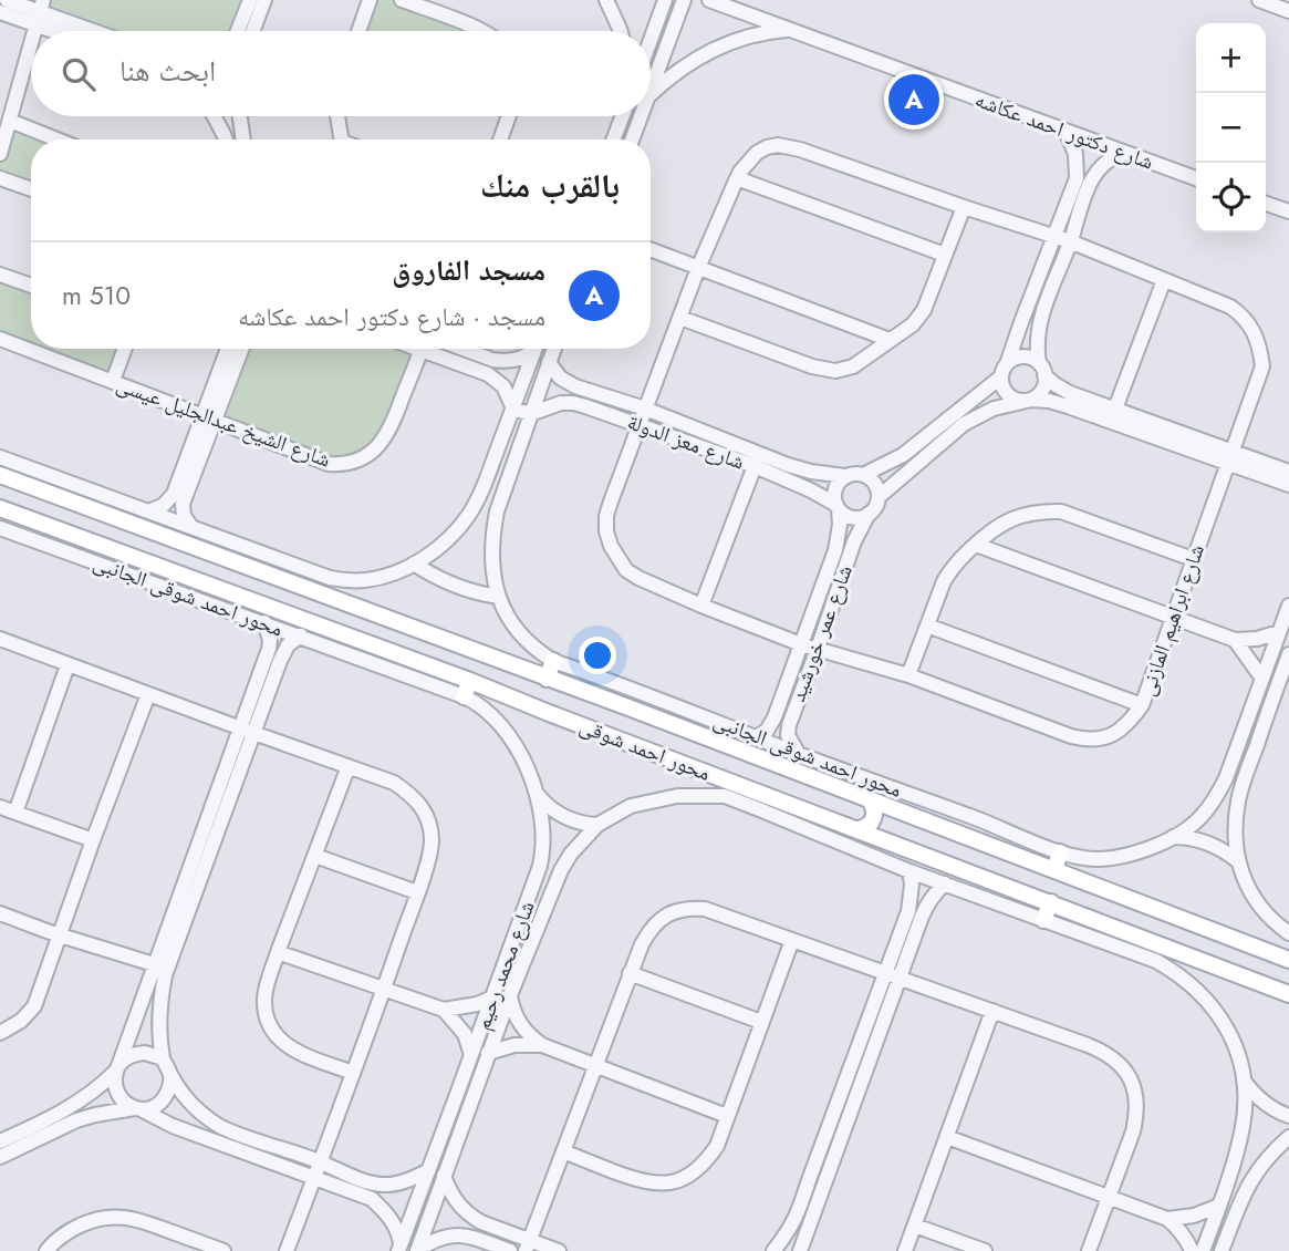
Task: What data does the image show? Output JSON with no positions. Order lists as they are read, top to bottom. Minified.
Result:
{"streets":{"main road":["محور احمد شوقى"],"street":["شارع دكتور احمد عكاشه","شارع الشيخ عبدالجليل عيسى","شارع معز الدولة","محور احمد شوقى الجانبى","شارع ابراهيم المازنى","شارع عمر خورشيد","شارع محمد رحيم"]},"crossings":[["شارع معز الدولة","محور احمد شوقى الجانبى"],["شارع معز الدولة","شارع ابراهيم المازنى"],["شارع معز الدولة","شارع عمر خورشيد"],["محور احمد شوقى الجانبى","شارع عمر خورشيد"],["محور احمد شوقى الجانبى","محور احمد شوقى"],["محور احمد شوقى الجانبى","شارع محمد رحيم"],["شارع ابراهيم المازنى","شارع عمر خورشيد"],["محور احمد شوقى","شارع محمد رحيم"]],"page":{"map_buttons":["+","−"],"search":"ابحث هنا","pins":"A","heading":"بالقرب منك","list":[{"mark":"A","name":"مسجد الفاروق","note":"مسجد · شارع دكتور احمد عكاشه","value":"510 m"}]}}
